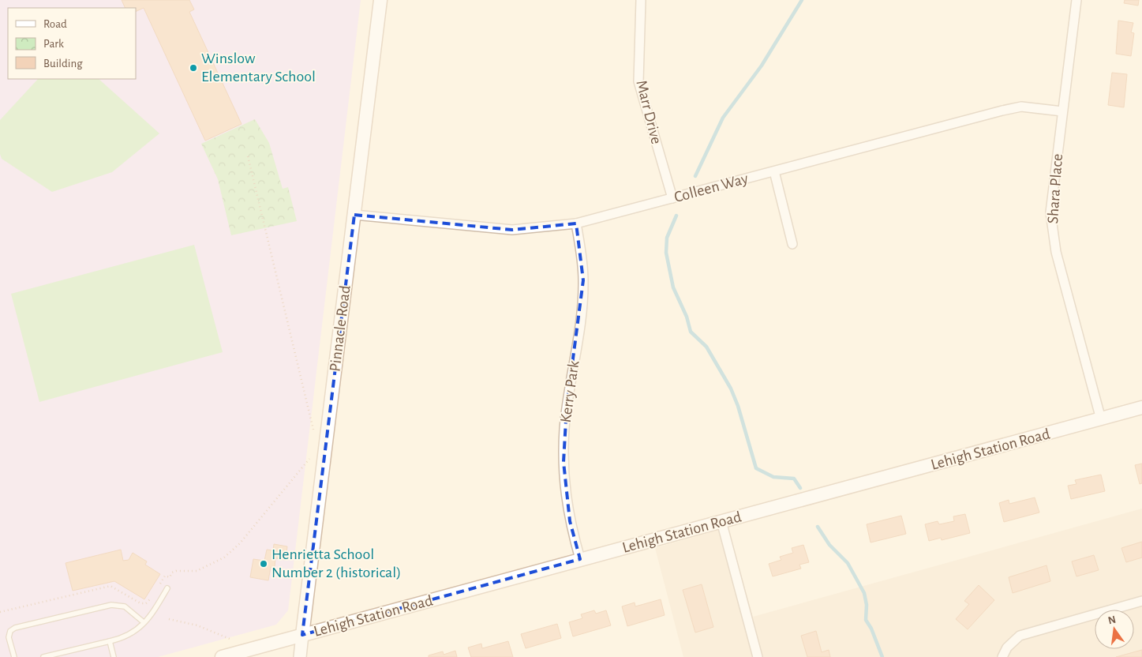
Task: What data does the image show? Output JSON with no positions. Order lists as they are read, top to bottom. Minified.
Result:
{"streets":{"main road":["Pinnacle Road","Lehigh Station Road"],"street":["Marr Drive","Colleen Way","Shara Place","Kerry Park"]},"crossings":[["Marr Drive","Colleen Way"],["Colleen Way","Shara Place"],["Colleen Way","Pinnacle Road"],["Colleen Way","Kerry Park"],["Shara Place","Lehigh Station Road"],["Pinnacle Road","Lehigh Station Road"],["Kerry Park","Lehigh Station Road"]],"places":["Winslow Elementary School","Henrietta School Number 2 (historical)"],"legend":["Road","Park","Building"],"north":"top"}
